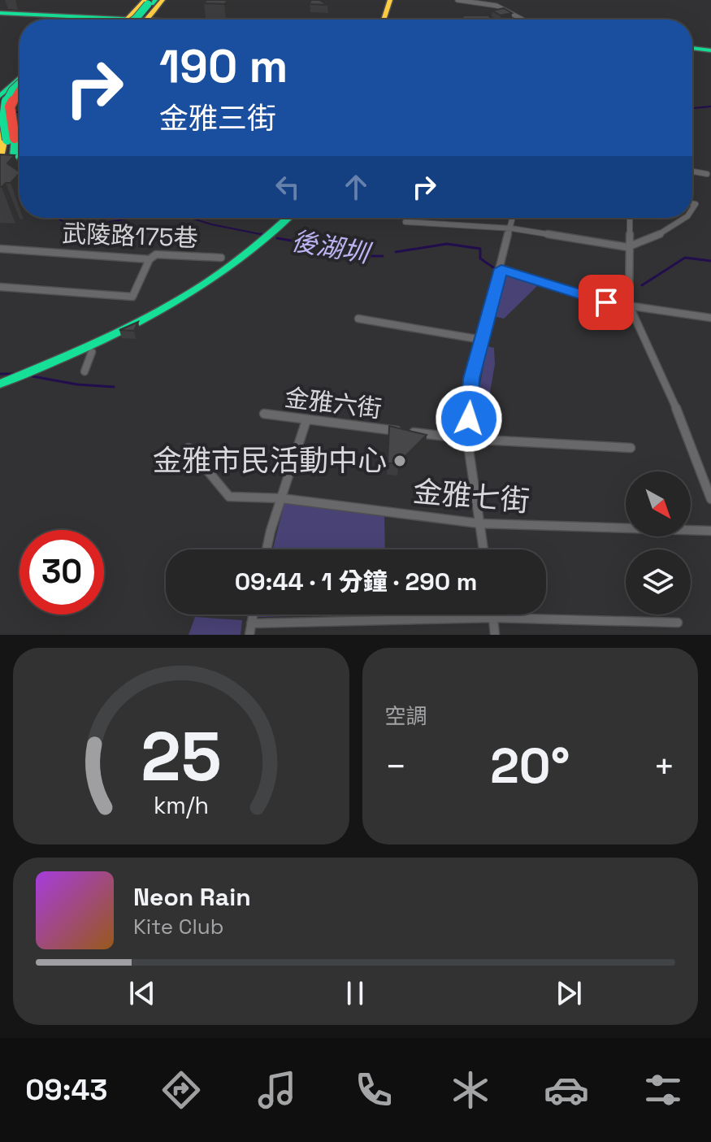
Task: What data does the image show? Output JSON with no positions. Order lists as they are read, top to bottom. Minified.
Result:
{"streets":{"street":["武陵路175巷","金雅六街","金雅七街"]},"water":["後湖圳"],"places":["金雅市民活動中心"],"north":"bottom right","page":{"turn":["190 m","金雅三街"],"limit":"30","trip":"09:44 · 1 分鐘 · 290 m","tile":"空調","heat":["−","20°","+"],"song":["Neon Rain","Kite Club"],"tabs":"09:43","gauge":["25","km/h"]}}
